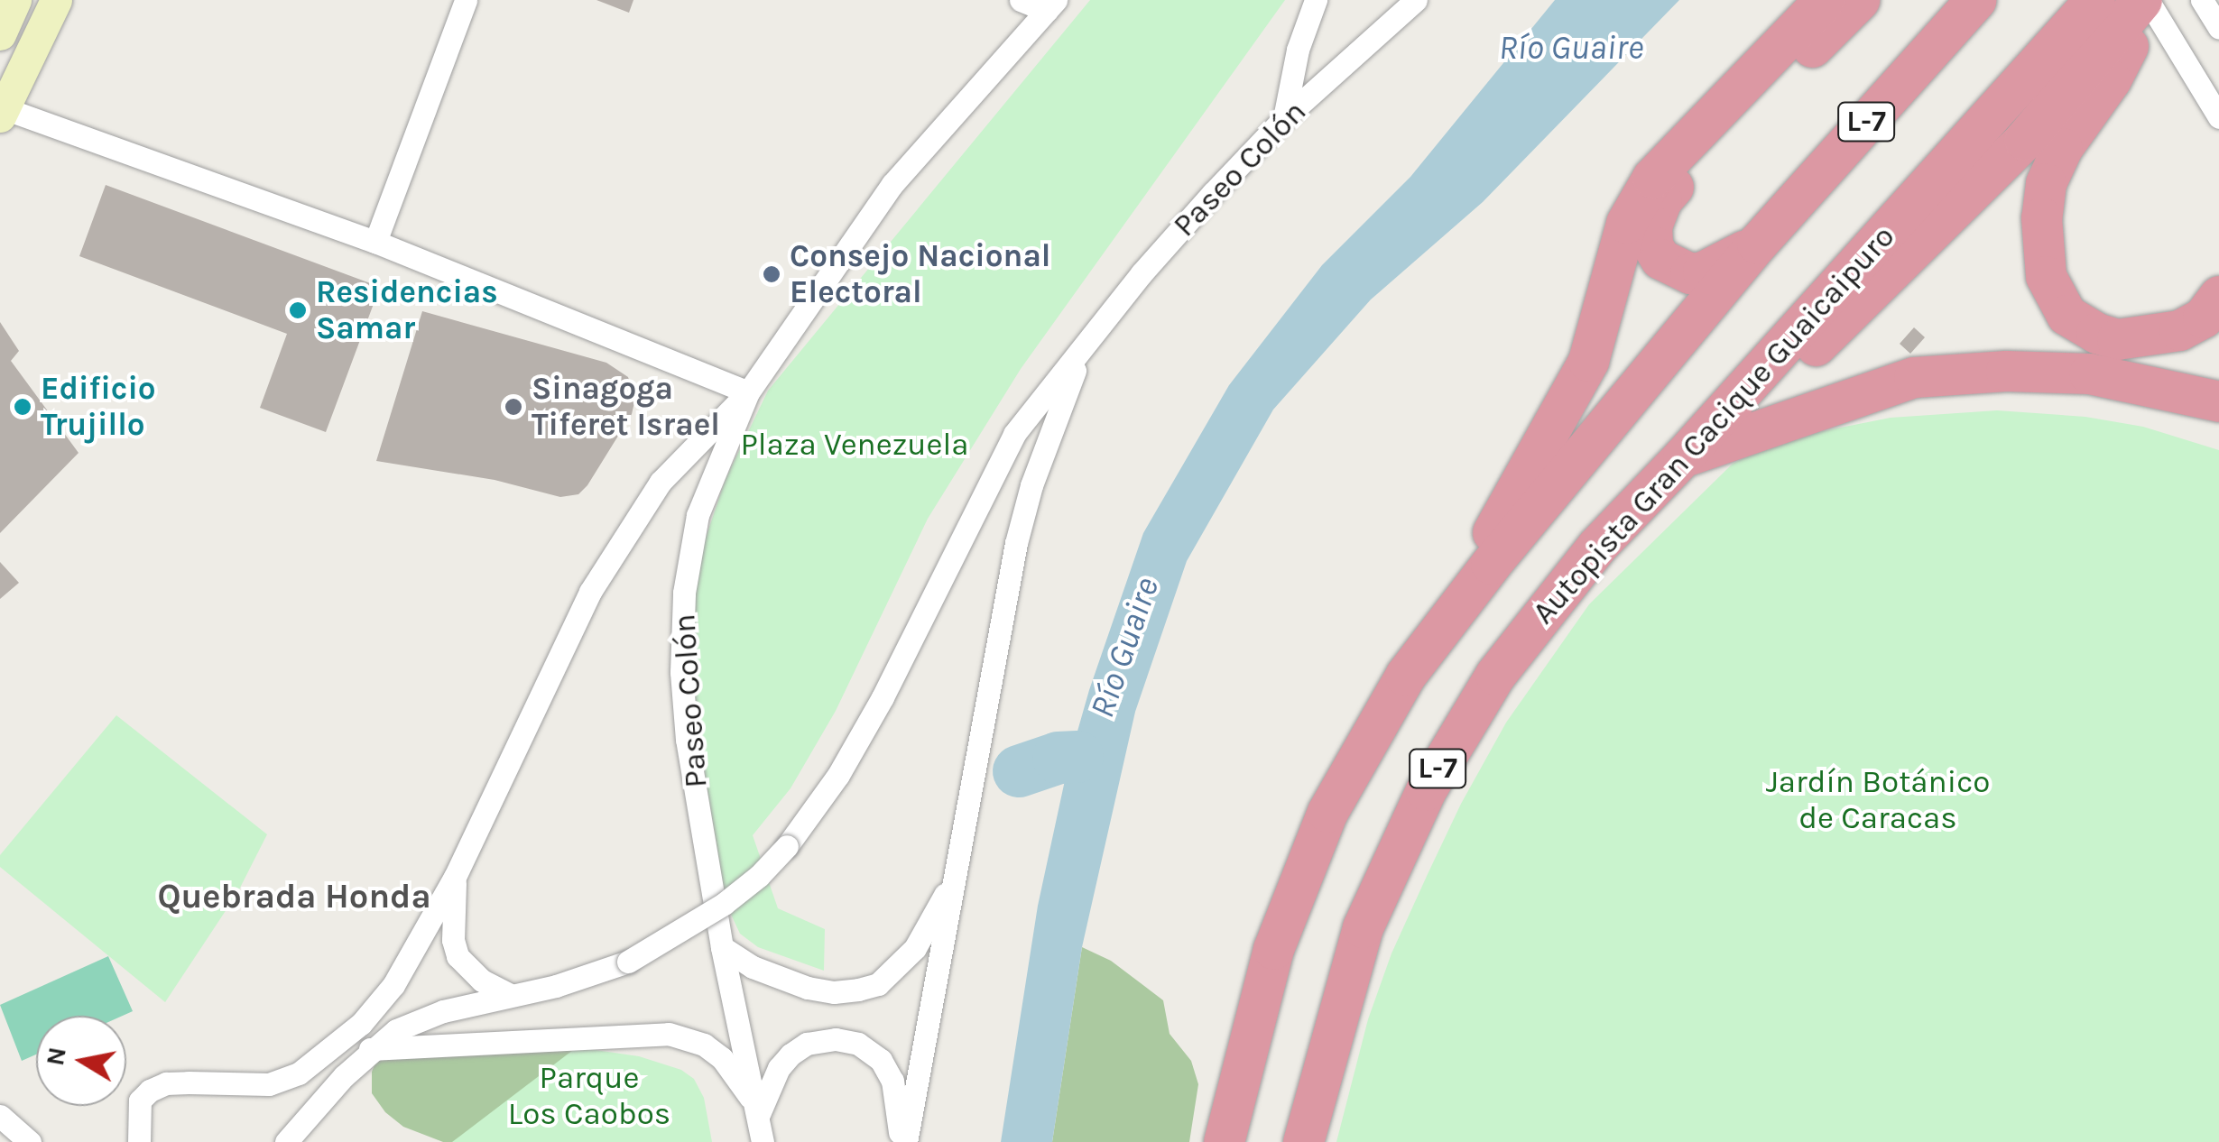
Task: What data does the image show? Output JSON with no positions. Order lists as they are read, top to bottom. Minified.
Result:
{"streets":{"highway":["L-7","Autopista Gran Cacique Guaicaipuro"],"street":["Paseo Colón"]},"districts":["Quebrada Honda"],"water":["Río Guaire"],"parks":["Plaza Venezuela","Jardín Botánico de Caracas","Parque Los Caobos"],"places":["Consejo Nacional Electoral","Residencias Samar","Edificio Trujillo","Sinagoga Tiferet Israel"],"north":"left"}
